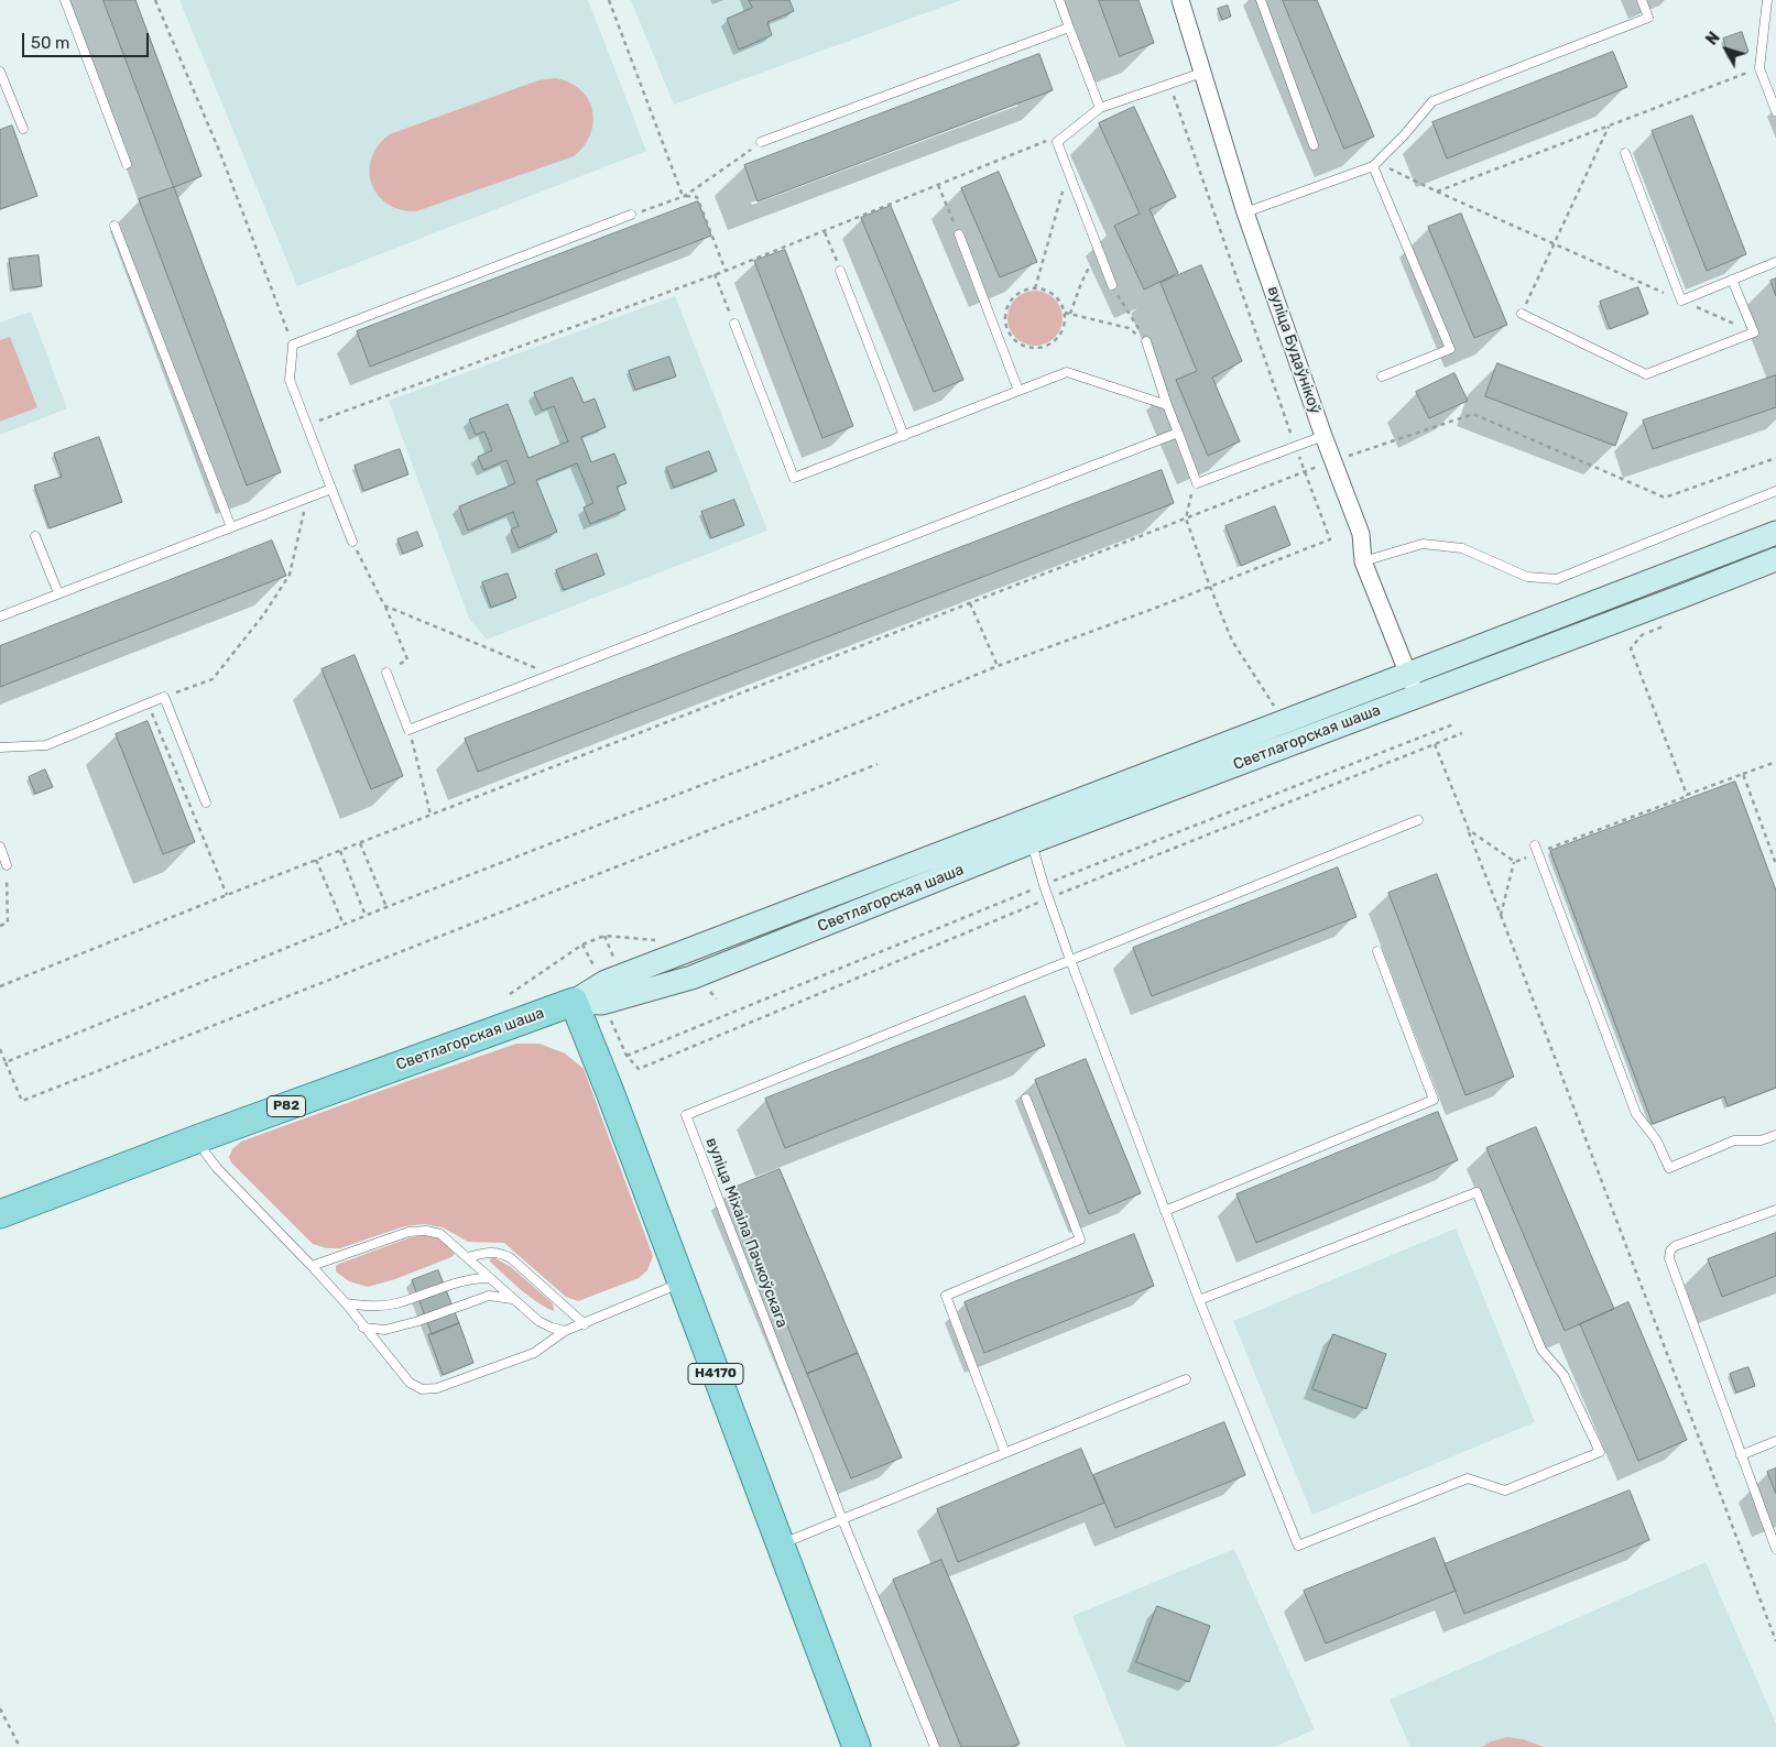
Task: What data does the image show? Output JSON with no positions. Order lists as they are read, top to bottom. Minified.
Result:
{"streets":{"main road":["Светлагорская шаша","Р82","Н4170"],"street":["вуліца Будаўнікоў"],"lane":["вуліца Міхаіла Пачкоўскага"]},"crossings":[["вуліца Будаўнікоў","Светлагорская шаша"],["Светлагорская шаша","Н4170"]],"scale_bar":"50 m","north":"top left"}
